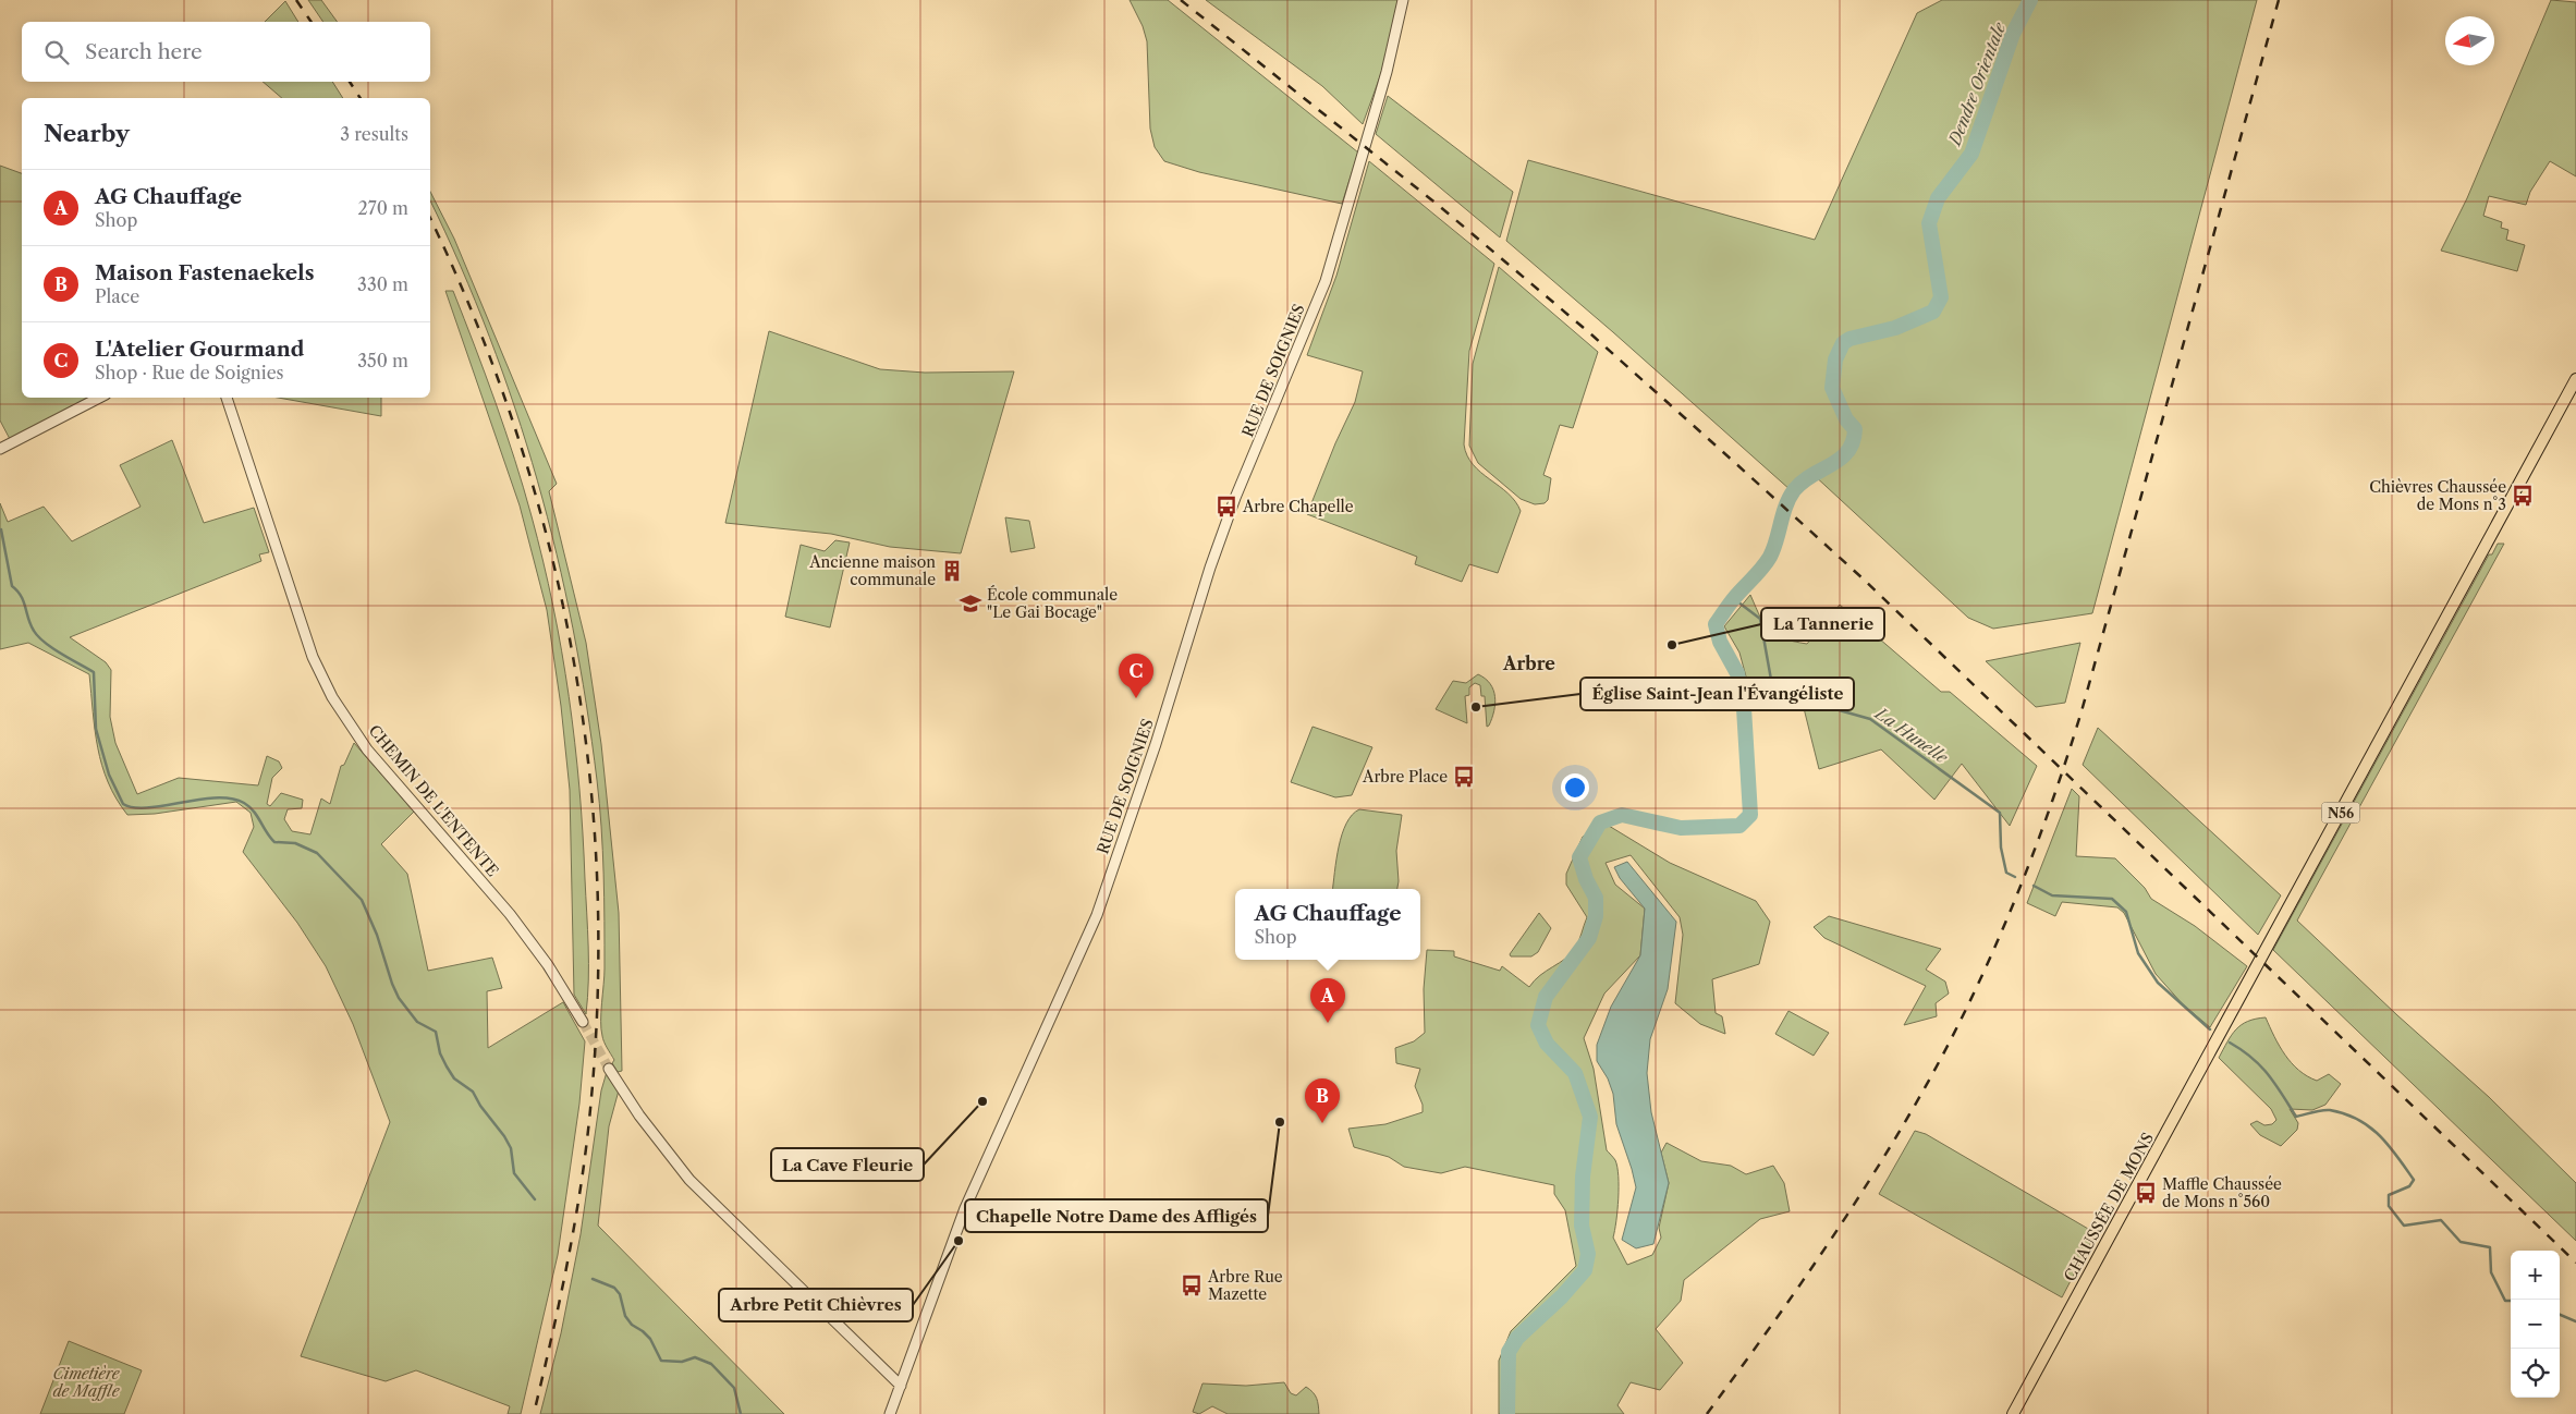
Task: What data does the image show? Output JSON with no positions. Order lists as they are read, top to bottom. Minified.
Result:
{"streets":{"main road":["N56","CHAUSSÉE DE MONS"],"street":["RUE DE SOIGNIES","CHEMIN DE L'ENTENTE"]},"districts":["Arbre"],"water":["Dendre Orientale","La Hunelle"],"parks":["Cimetière de Maffle"],"places":{"bus stop":["Chièvres Chaussée de Mons n°3","Arbre Chapelle","Arbre Place","Maffle Chaussée de Mons n°560","Arbre Rue Mazette"],"building":["Ancienne maison communale"],"school or university":["École communale \"Le Gai Bocage\""],"other":["La Tannerie","Église Saint-Jean l'Évangéliste","La Cave Fleurie","Chapelle Notre Dame des Affligés","Arbre Petit Chièvres"]},"north":"left","page":{"search":"Search here","heading":["Nearby","3 results"],"list":[{"mark":"A","name":"AG Chauffage","note":"Shop","value":"270 m"},{"mark":"B","name":"Maison Fastenaekels","note":"Place","value":"330 m"},{"mark":"C","name":"L'Atelier Gourmand","note":"Shop · Rue de Soignies","value":"350 m"}],"pins":["C","A","B"],"popup":["AG Chauffage","Shop"],"map_buttons":["+","−"]}}
